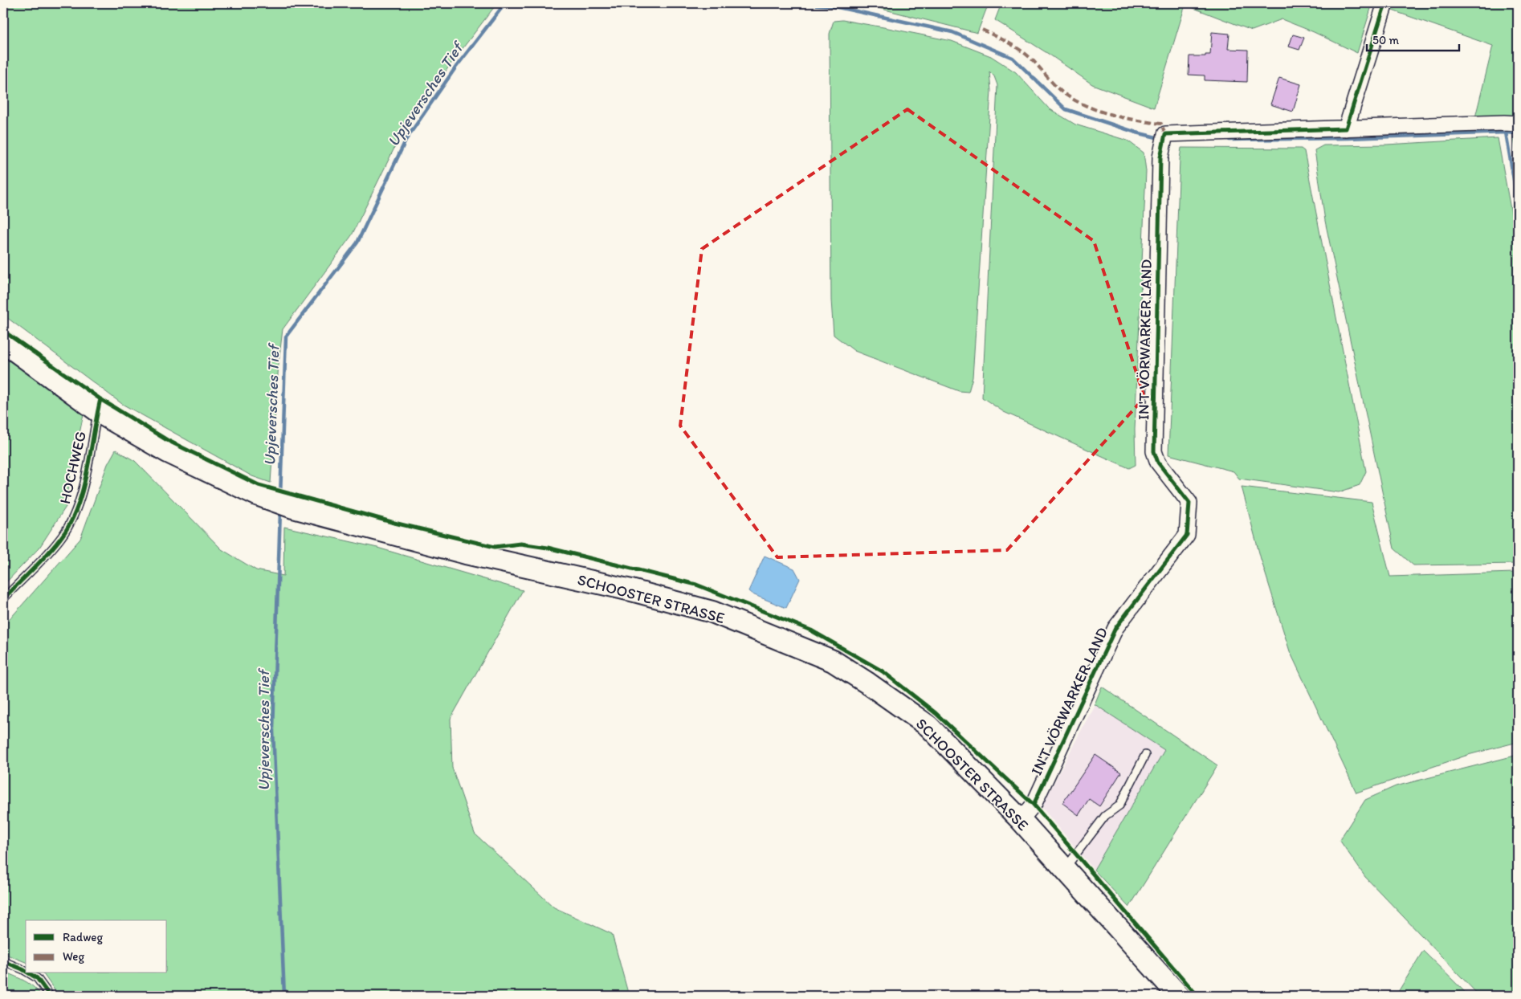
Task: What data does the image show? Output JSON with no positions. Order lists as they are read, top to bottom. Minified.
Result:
{"streets":{"street":["IN'T VÖRWARKER LAND","SCHOOSTER STRASSE"],"lane":["HOCHWEG"]},"crossings":[["IN'T VÖRWARKER LAND","SCHOOSTER STRASSE"],["HOCHWEG","SCHOOSTER STRASSE"]],"water":["Upjeversches Tief"],"legend":["Radweg","Weg"],"scale_bar":"50 m"}
